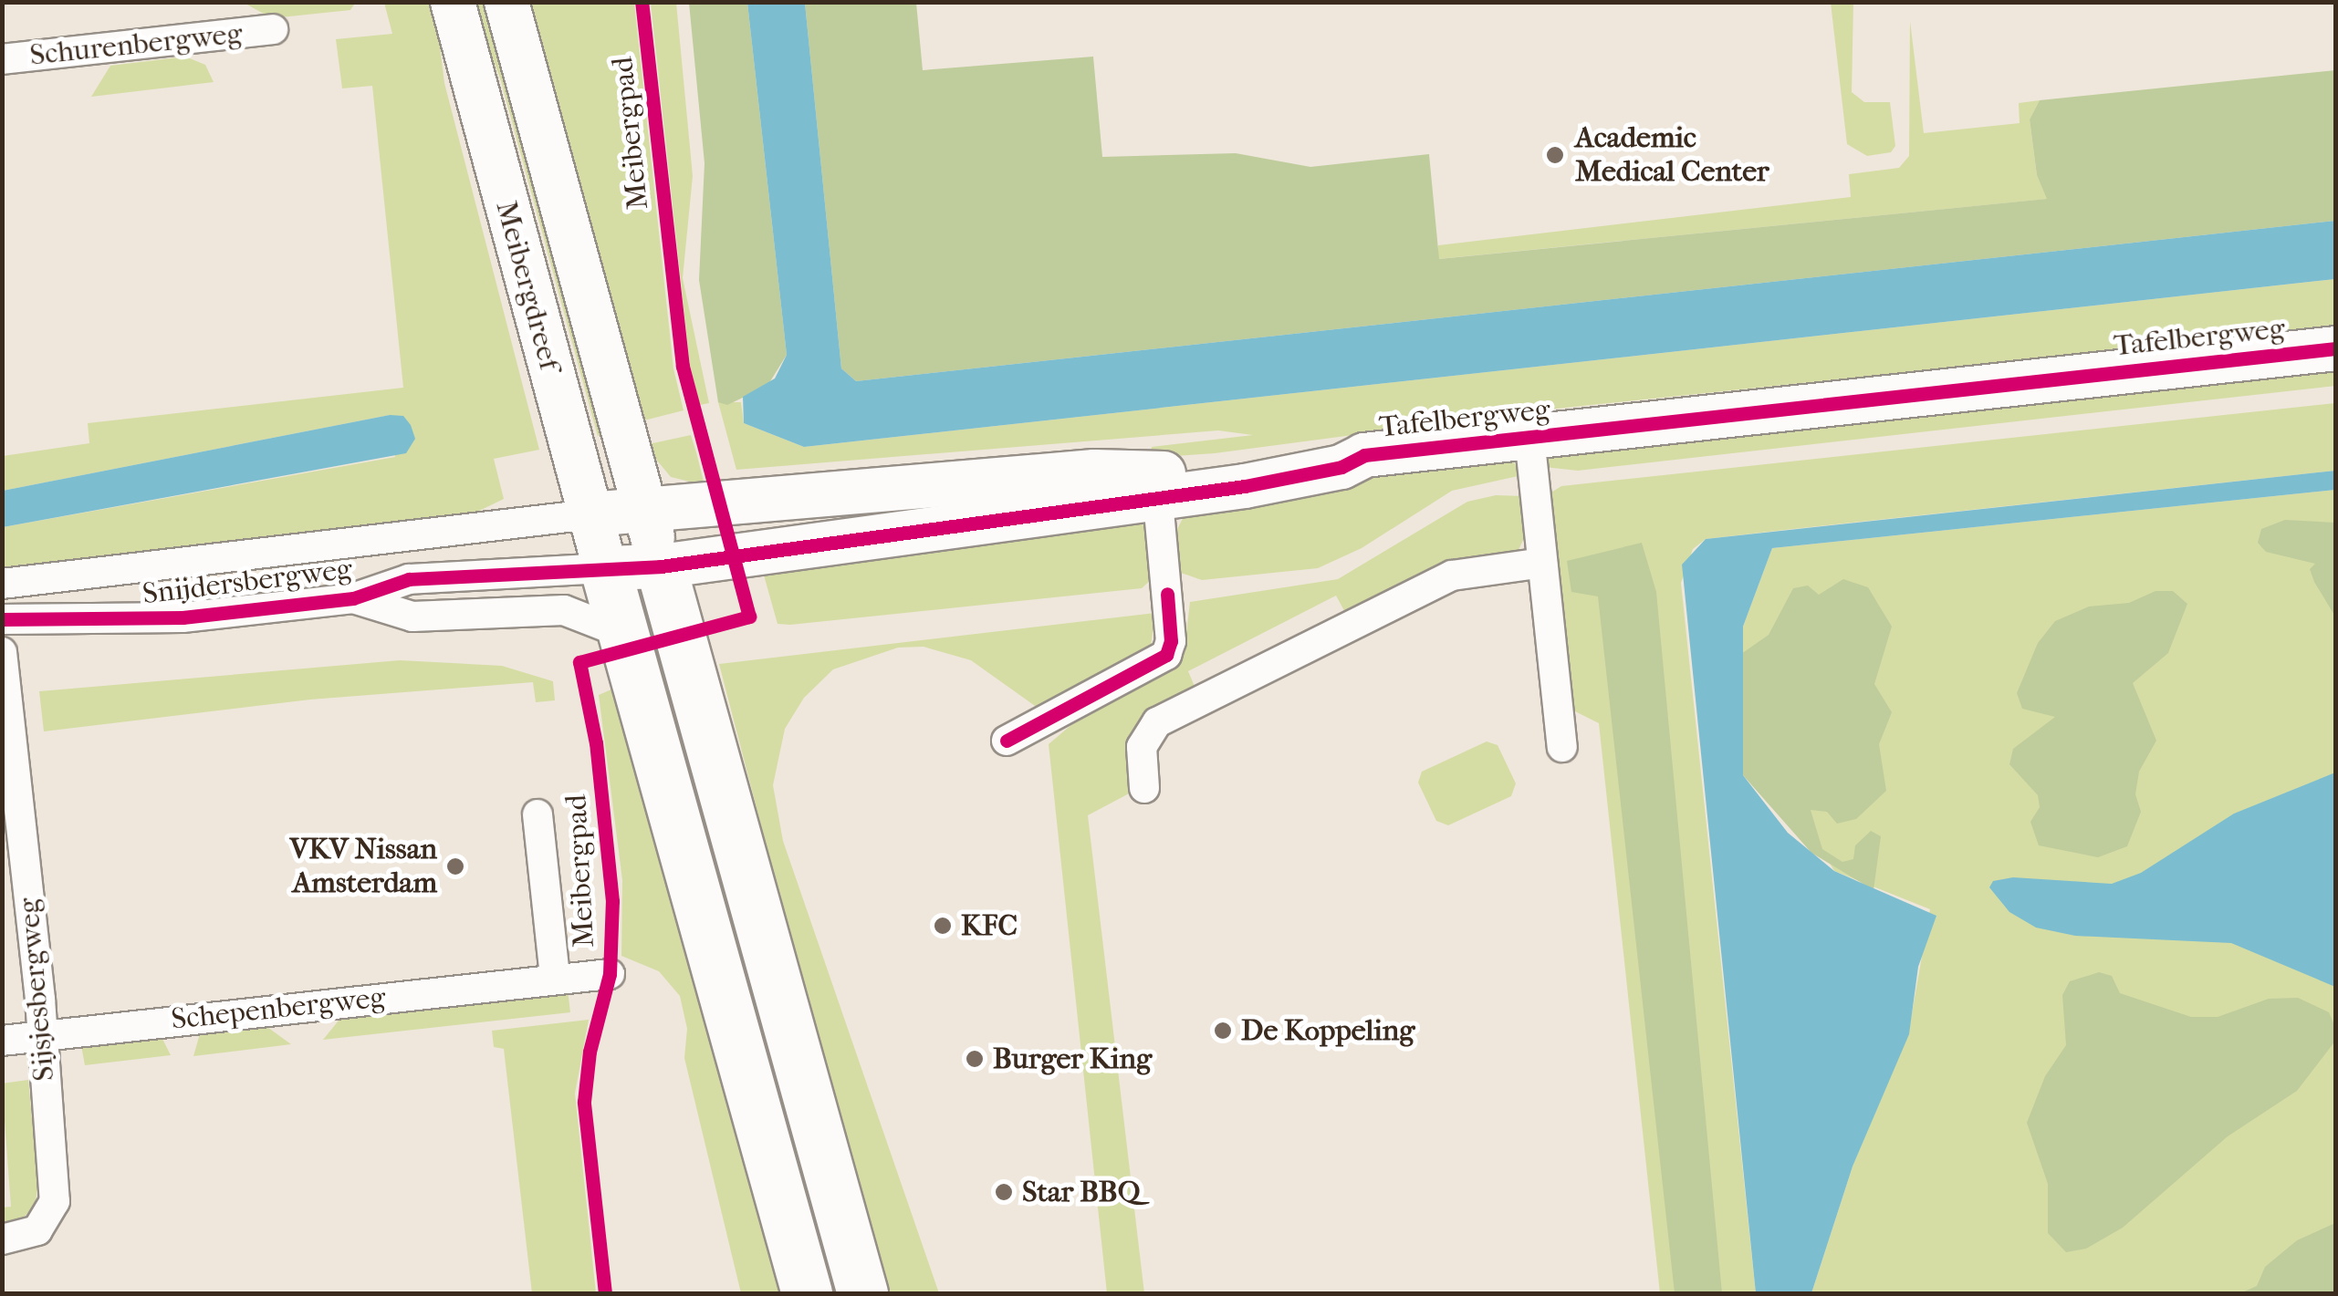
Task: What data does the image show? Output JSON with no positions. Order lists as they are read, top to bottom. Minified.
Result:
{"streets":{"street":["Schurenbergweg","Meibergdreef","Tafelbergweg","Snijdersbergweg","Sijsjesbergweg","Schepenbergweg"],"cycle path":["Meibergpad"]},"crossings":[["Meibergdreef","Tafelbergweg"],["Meibergdreef","Snijdersbergweg"],["Tafelbergweg","Snijdersbergweg"],["Sijsjesbergweg","Schepenbergweg"]],"places":["Academic Medical Center","VKV Nissan Amsterdam","KFC","De Koppeling","Burger King","Star BBQ"]}
